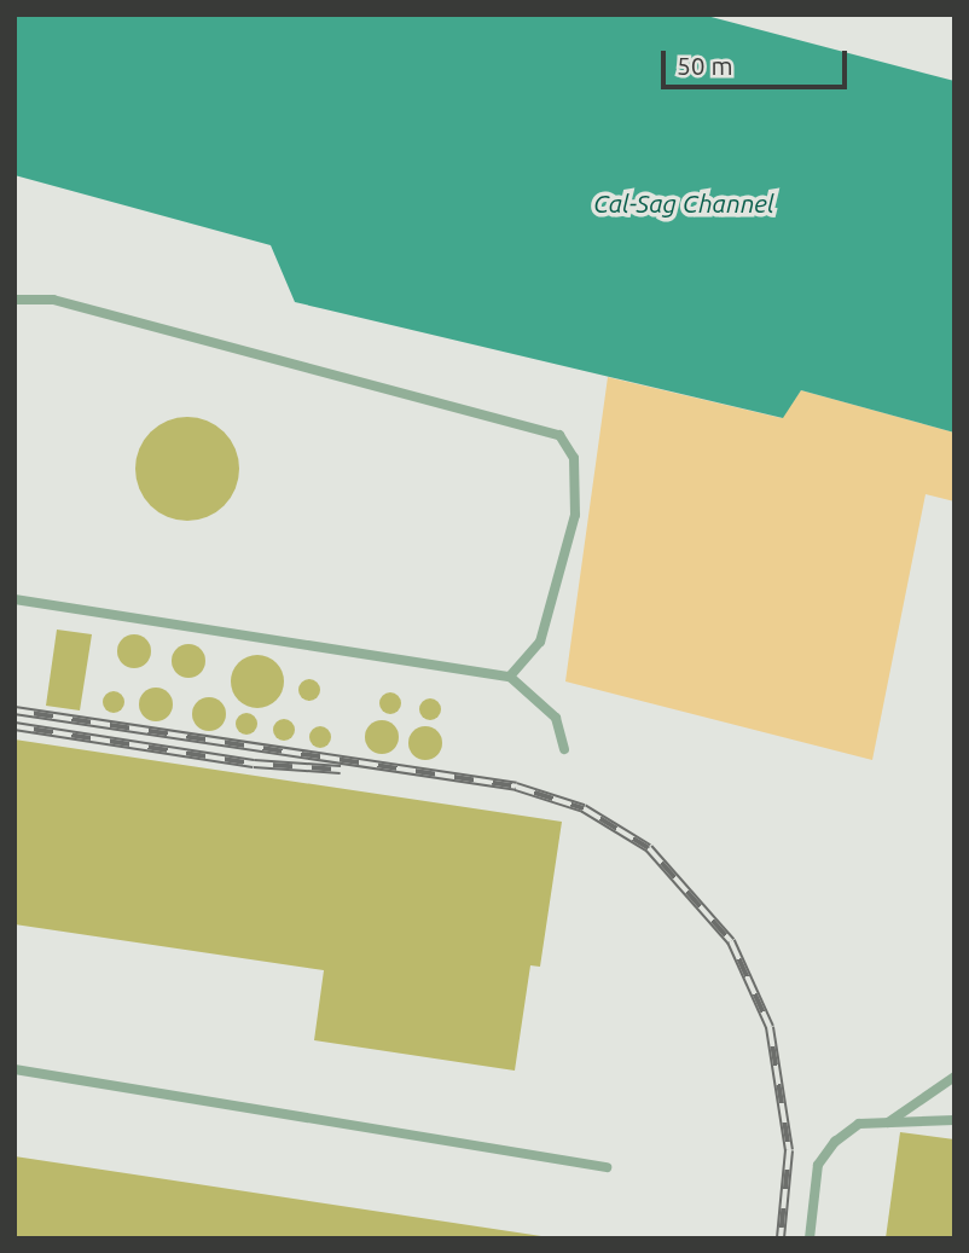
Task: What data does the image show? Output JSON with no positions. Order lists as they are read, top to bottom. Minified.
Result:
{"water":["Cal-Sag Channel"],"scale_bar":"50 m"}
